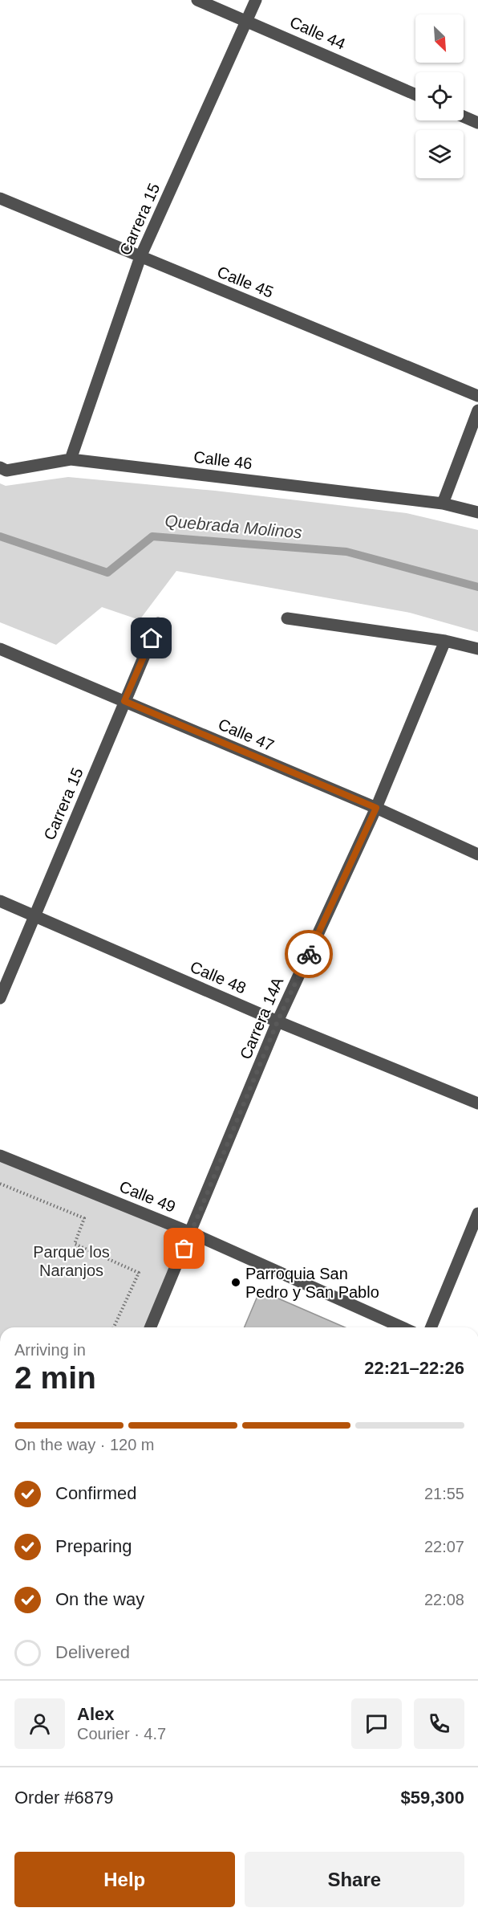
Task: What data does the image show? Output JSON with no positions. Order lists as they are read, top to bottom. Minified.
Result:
{"streets":{"street":["Calle 44","Carrera 15","Calle 45","Calle 46","Calle 47","Calle 48","Carrera 14A","Calle 49"]},"crossings":[["Calle 44","Carrera 15"],["Carrera 15","Calle 45"],["Carrera 15","Calle 46"],["Carrera 15","Calle 47"],["Carrera 15","Calle 48"],["Calle 47","Carrera 14A"],["Calle 48","Carrera 14A"],["Carrera 14A","Calle 49"]],"water":["Quebrada Molinos"],"parks":["Parque los Naranjos"],"places":["Parroquia San Pedro y San Pablo"],"north":"bottom right","page":{"heading":["2 min","Arriving in","22:21–22:26"],"panel":["Alex","Courier · 4.7","Order #6879","$59,300"],"bar":"On the way · 120 m","list":[["Confirmed","21:55"],["Preparing","22:07"],["On the way","22:08"],"Delivered"],"buttons":["Help","Share"]}}
